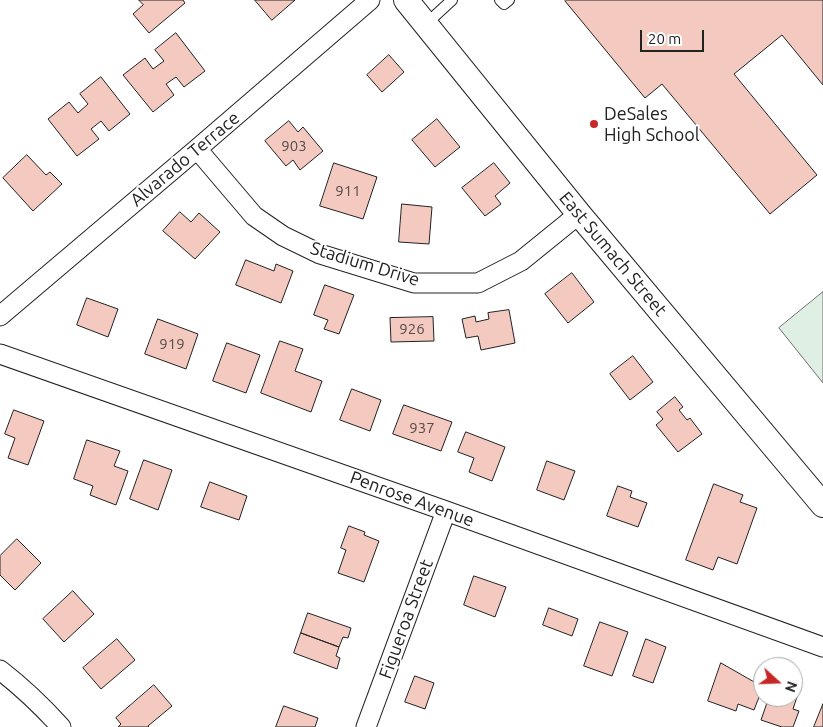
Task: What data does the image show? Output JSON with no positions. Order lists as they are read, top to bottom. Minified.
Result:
{"streets":{"street":["Alvarado Terrace","East Sumach Street","Stadium Drive","Penrose Avenue","Figueroa Street"]},"crossings":[["Alvarado Terrace","Stadium Drive"],["East Sumach Street","Stadium Drive"],["Penrose Avenue","Figueroa Street"]],"places":["DeSales High School"],"house_numbers":["903","911","926","919","937"],"scale_bar":"20 m","north":"right"}
